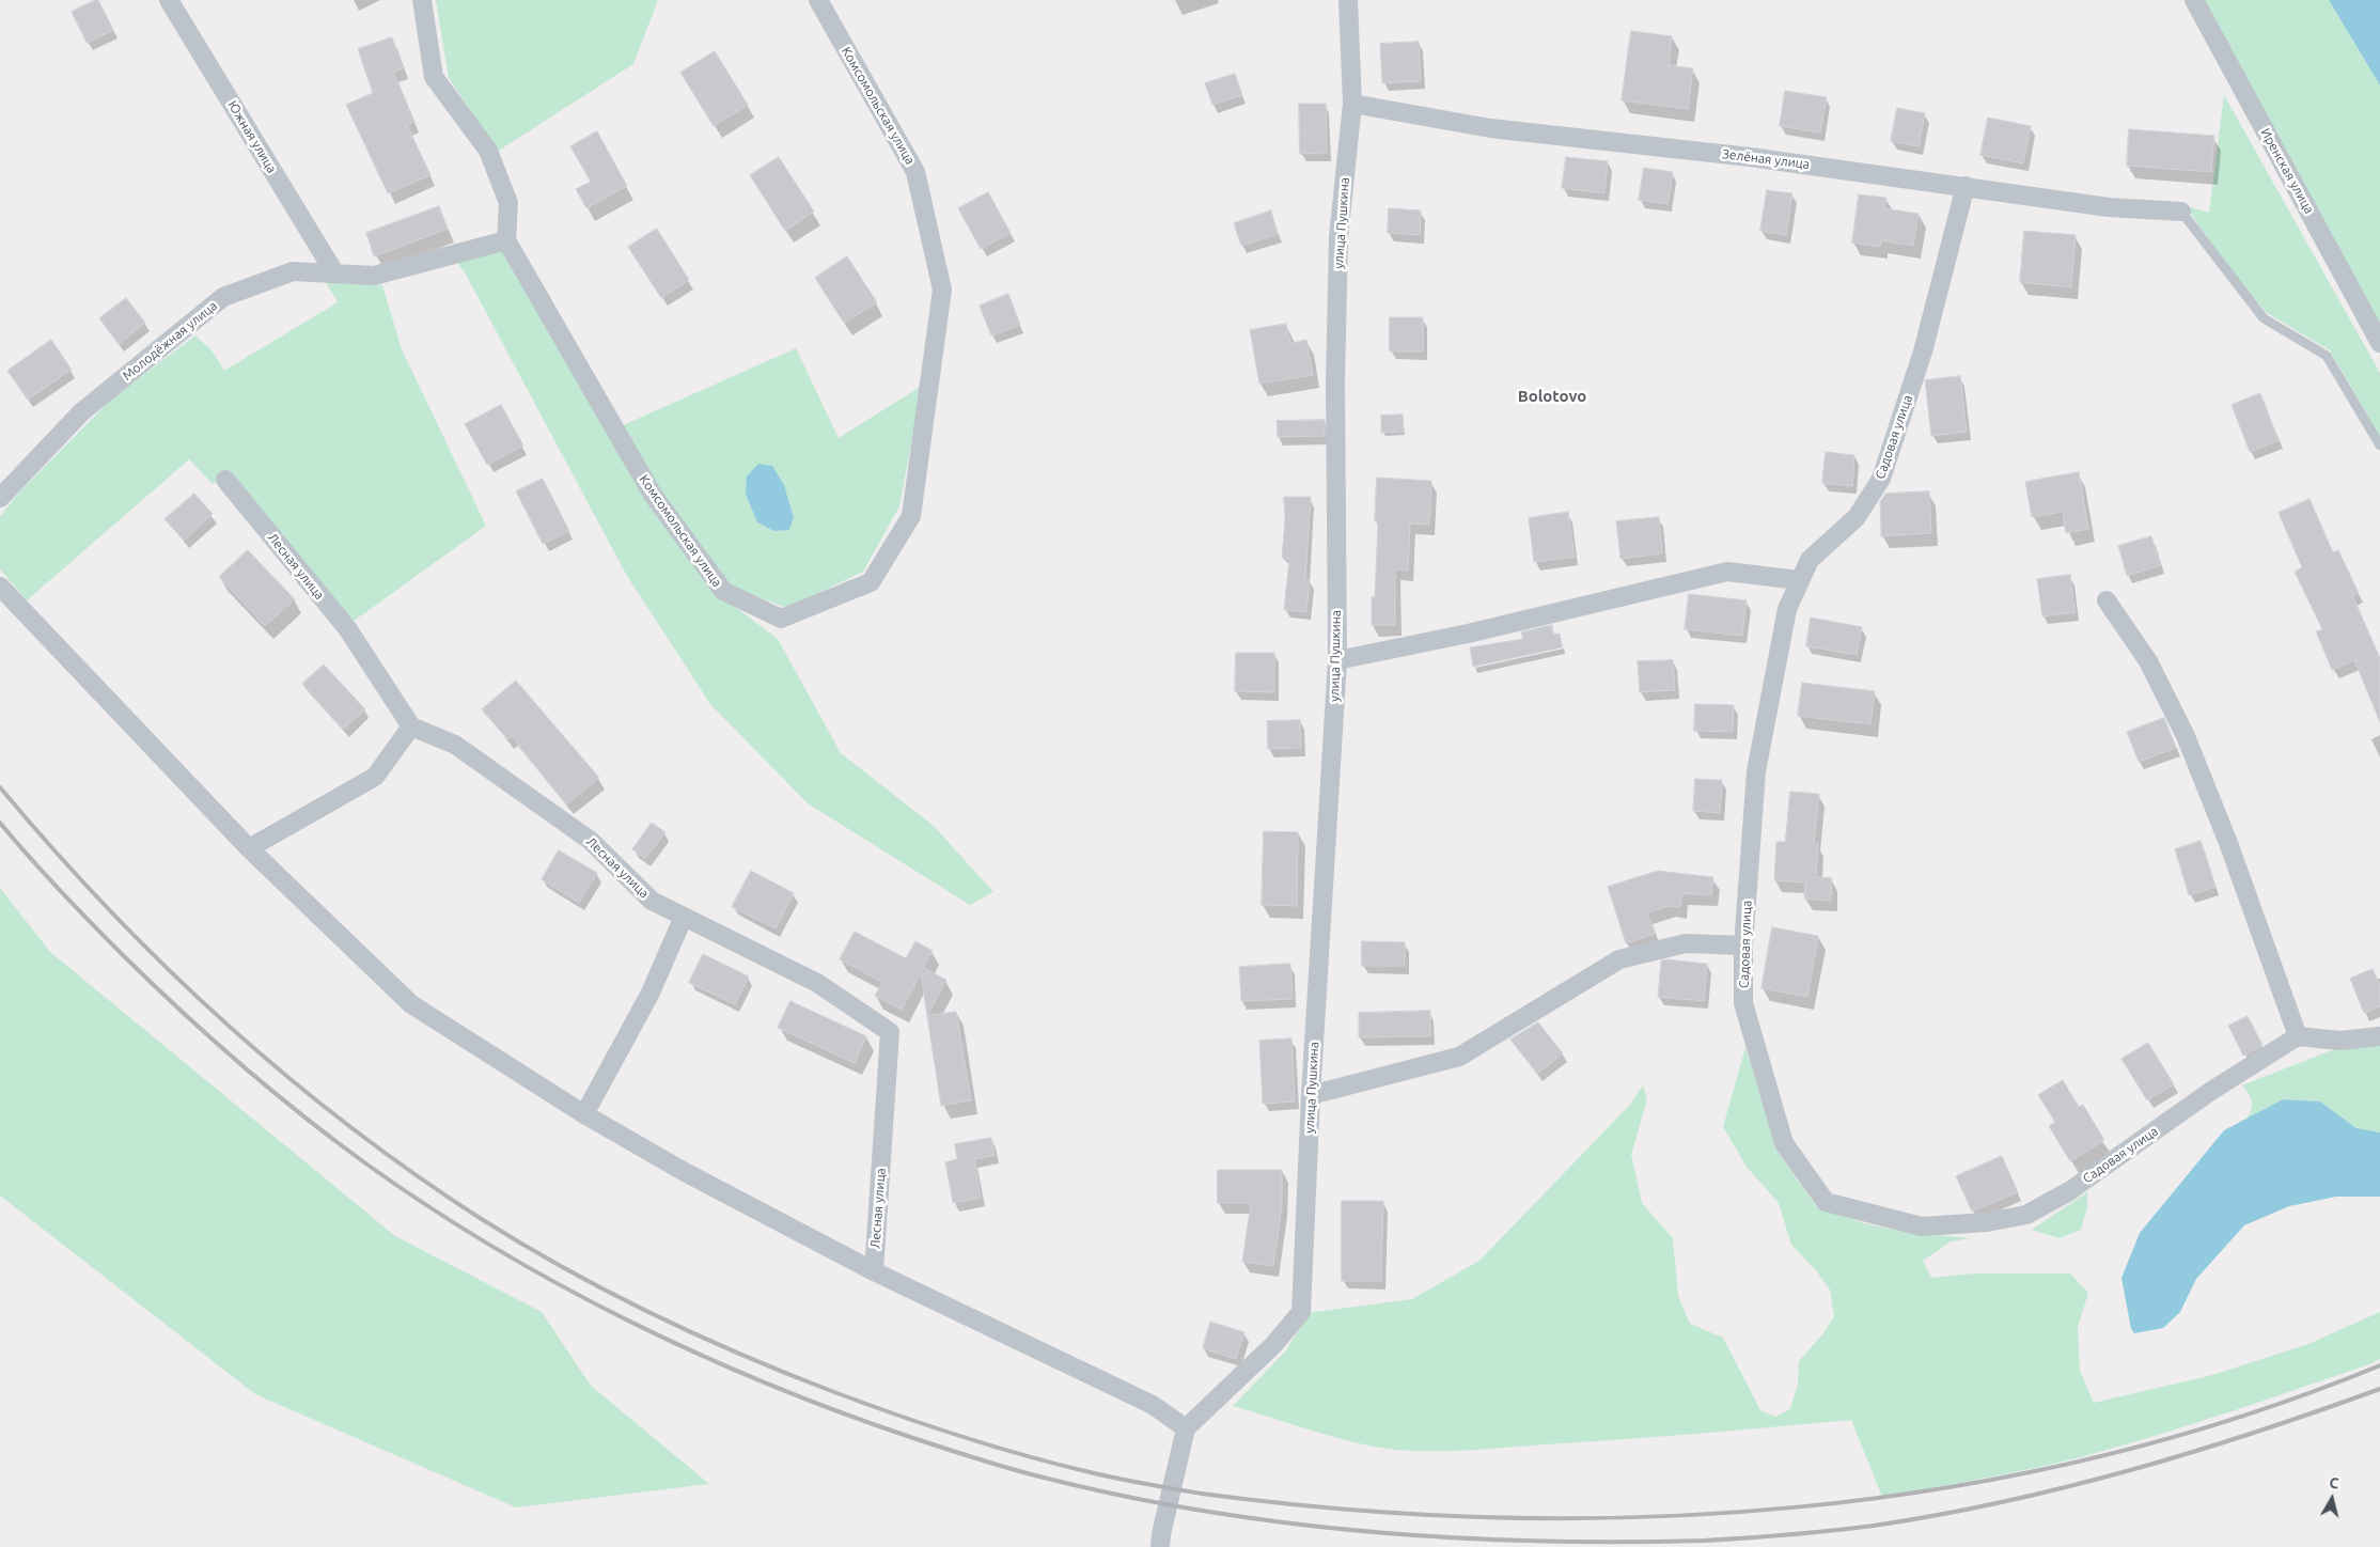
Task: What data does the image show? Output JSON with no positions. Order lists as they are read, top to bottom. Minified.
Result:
{"streets":{"street":["Комсомольская улица","Южная улица","Зелёная улица","Иренская улица","улица Пушкина","Молодёжная улица","Садовая улица","Лесная улица"]},"crossings":[["Комсомольская улица","Молодёжная улица"],["Южная улица","Молодёжная улица"],["Зелёная улица","улица Пушкина"],["Зелёная улица","Садовая улица"]],"districts":["Bolotovo"],"north":"top"}
